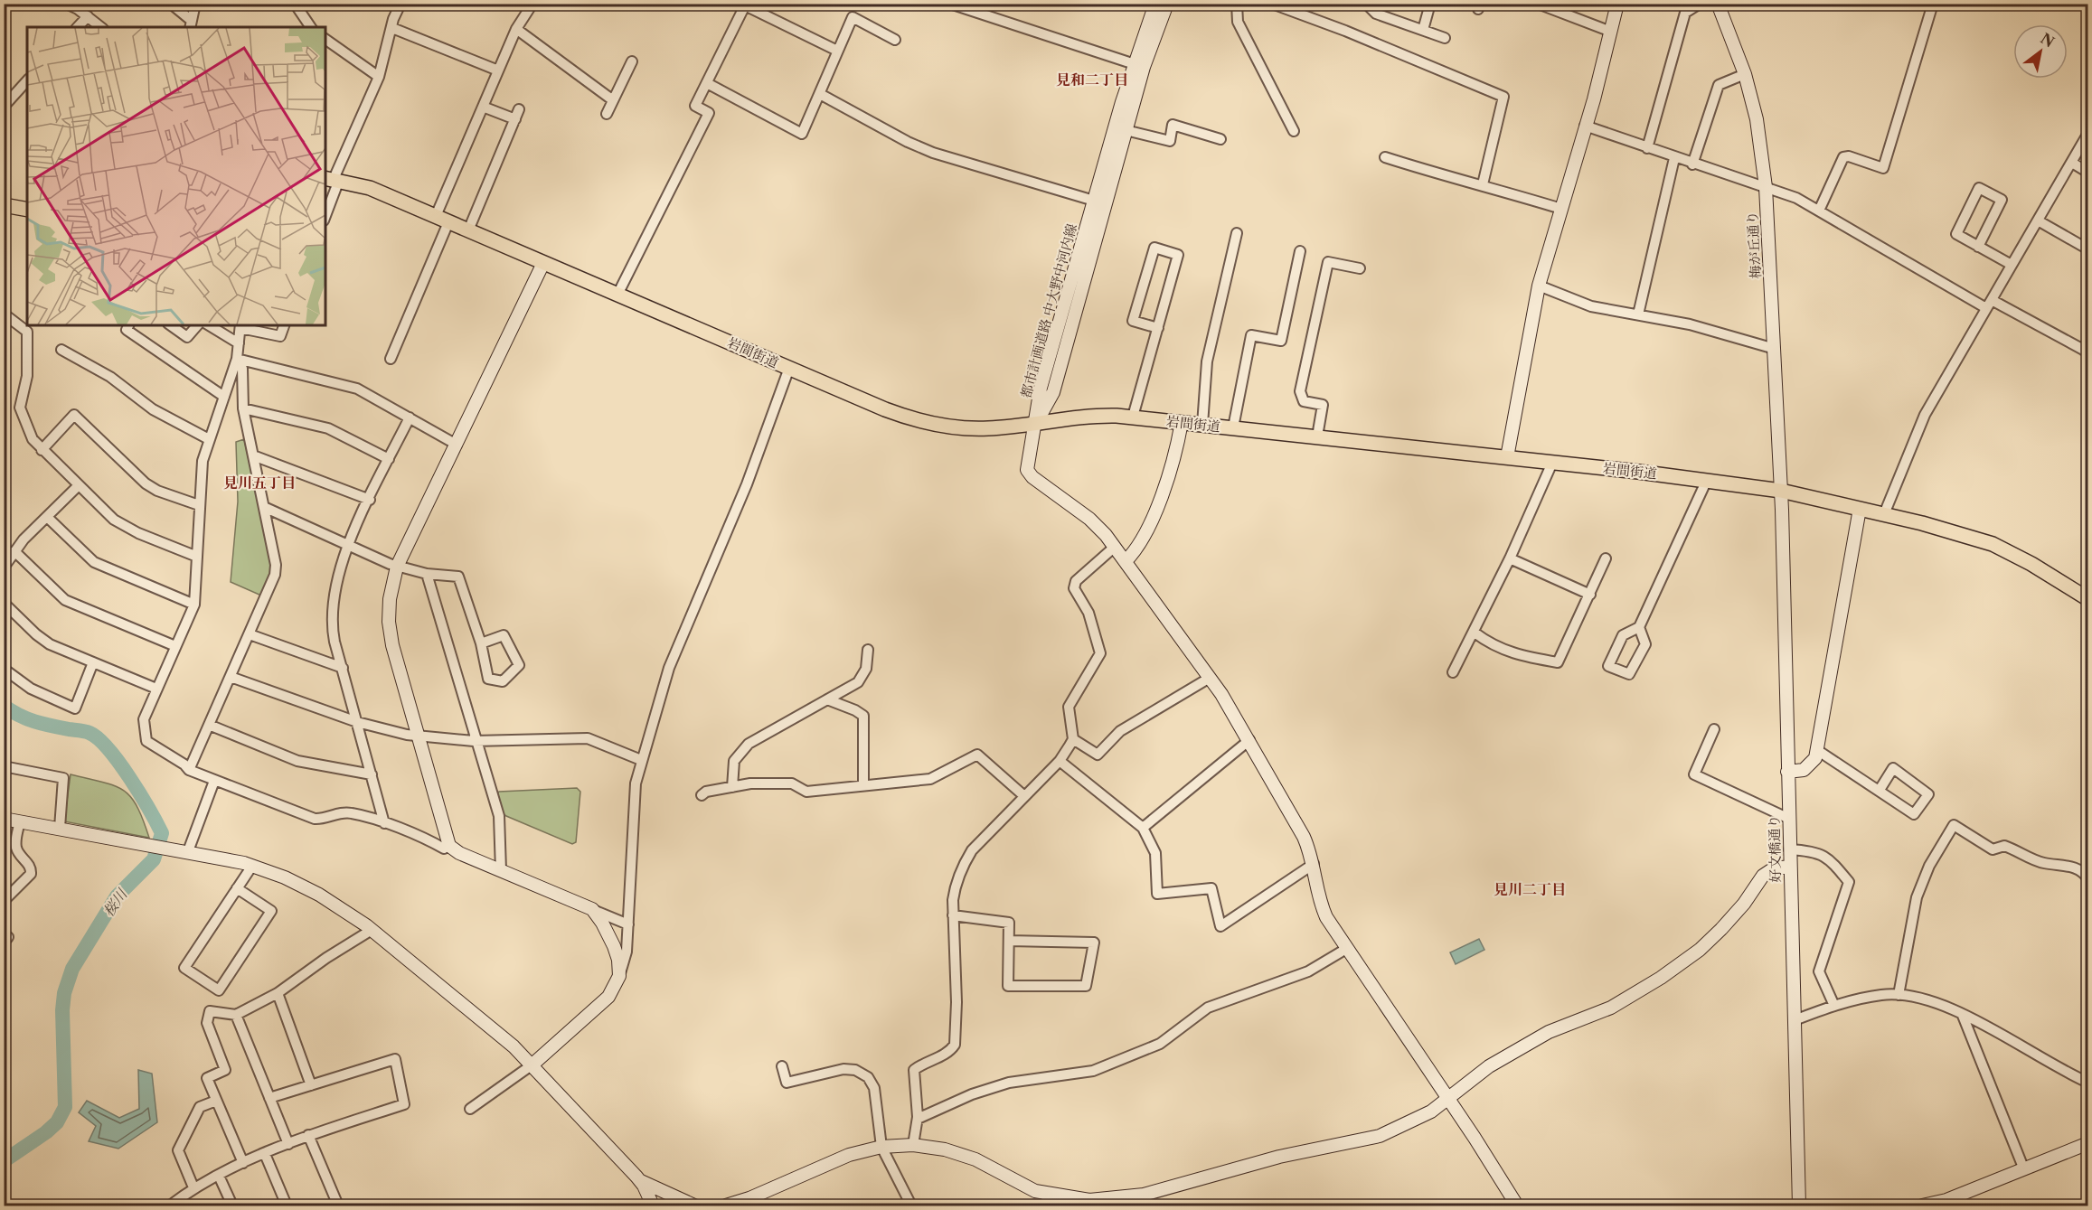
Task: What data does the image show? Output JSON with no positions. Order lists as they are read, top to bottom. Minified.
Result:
{"streets":{"main road":["岩間街道"],"street":["梅が丘通り","都市計画道路 中大野中河内線","好文橋通り"]},"crossings":[["梅が丘通り","岩間街道"],["梅が丘通り","好文橋通り"],["都市計画道路 中大野中河内線","岩間街道"],["岩間街道","好文橋通り"]],"districts":["見和二丁目","見川五丁目","見川二丁目"],"water":["桜川"],"north":"top right"}
